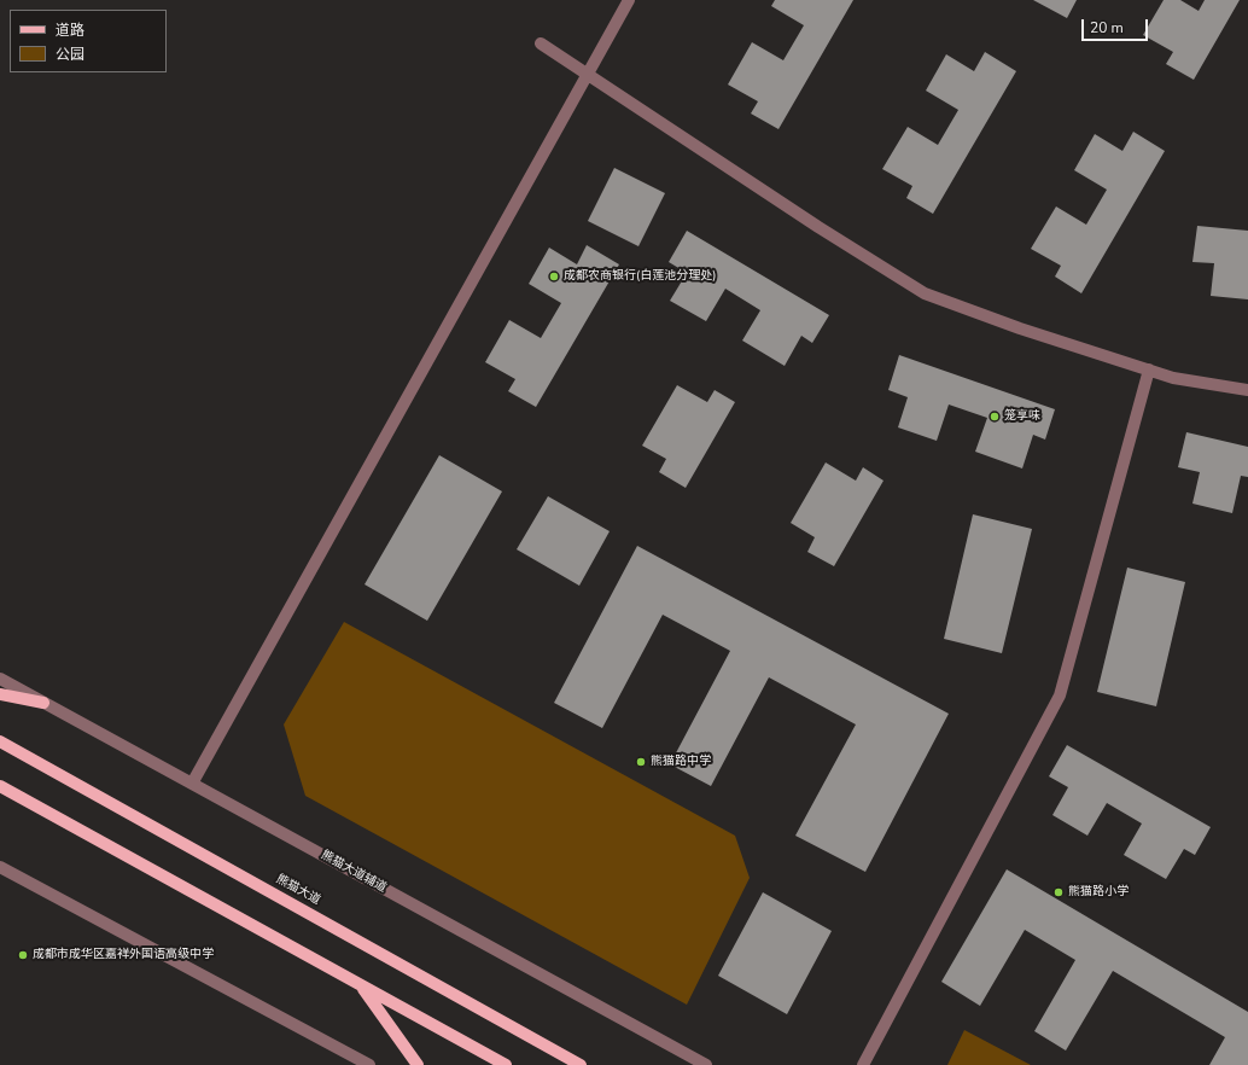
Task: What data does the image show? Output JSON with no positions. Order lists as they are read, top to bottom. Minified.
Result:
{"streets":{"main road":["熊猫大道"],"street":["熊猫大道辅道"]},"places":["成都农商银行(白莲池分理处)","笼享味","熊猫路中学","熊猫路小学","成都市成华区嘉祥外国语高级中学"],"legend":["道路","公园"],"scale_bar":"20 m"}
